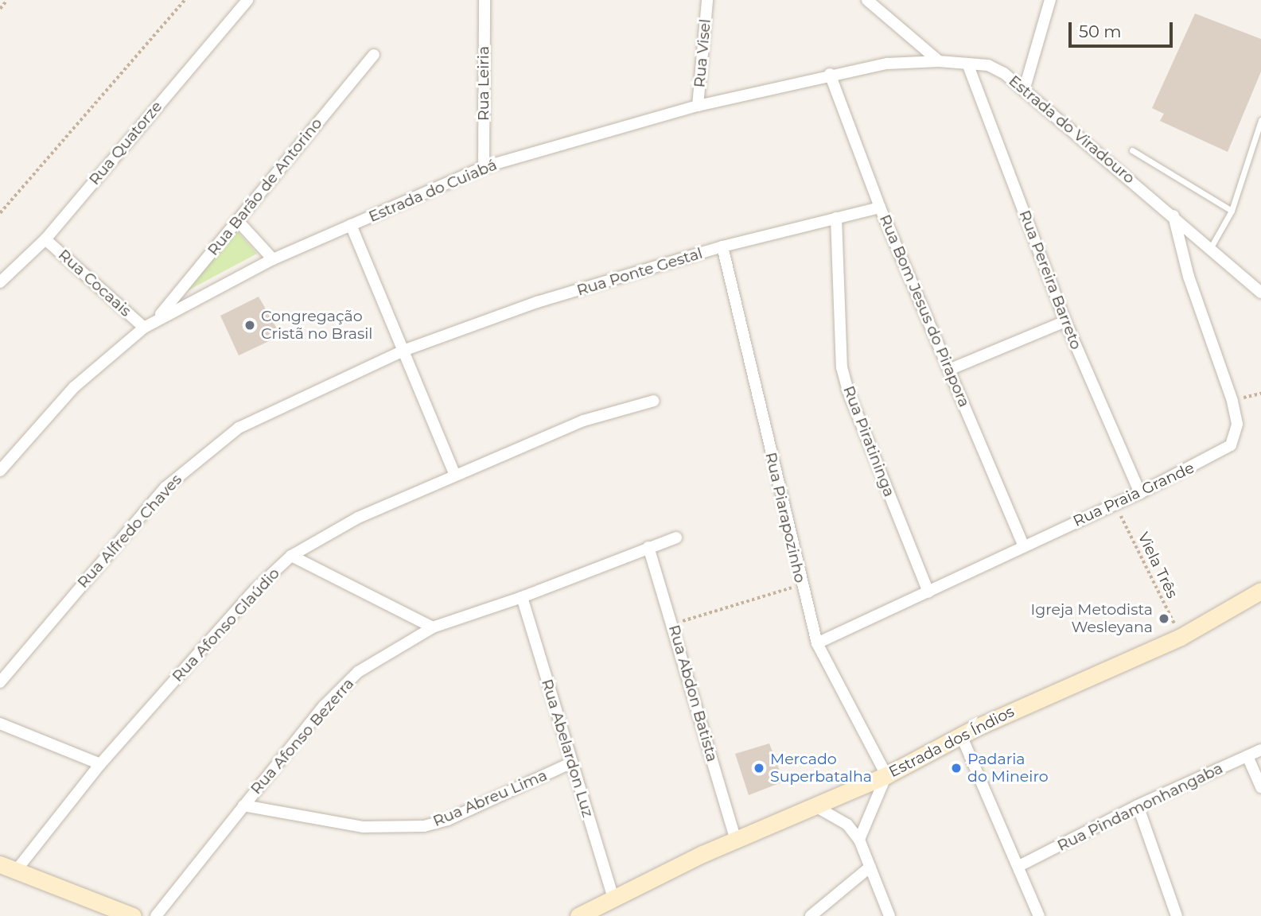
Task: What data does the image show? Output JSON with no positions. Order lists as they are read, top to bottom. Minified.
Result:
{"streets":{"street":["Rua Visel","Rua Leiria","Estrada do Viradouro","Rua Quatorze","Rua Barão de Antorino","Estrada do Cuiabá","Rua Ponte Gestal","Rua Pereira Barreto","Rua Cocaais","Rua Bom Jesus do Pirapora","Rua Piratininga","Rua Praia Grande","Rua Piarapozinho","Rua Alfredo Chaves","Rua Afonso Glaúdio","Rua Abdon Batista","Rua Afonso Bezerra","Estrada dos Índios","Rua Abelardon Luz","Rua Abreu Lima","Rua Pindamonhangaba"],"path":["Viela Três"]},"crossings":[["Rua Visel","Estrada do Cuiabá"],["Rua Leiria","Estrada do Cuiabá"],["Estrada do Viradouro","Estrada do Cuiabá"],["Estrada do Viradouro","Rua Pereira Barreto"],["Estrada do Viradouro","Rua Praia Grande"],["Rua Quatorze","Rua Cocaais"],["Rua Barão de Antorino","Estrada do Cuiabá"],["Estrada do Cuiabá","Rua Cocaais"],["Estrada do Cuiabá","Rua Bom Jesus do Pirapora"],["Rua Ponte Gestal","Rua Bom Jesus do Pirapora"],["Rua Ponte Gestal","Rua Piratininga"],["Rua Ponte Gestal","Rua Piarapozinho"],["Rua Ponte Gestal","Rua Alfredo Chaves"],["Rua Pereira Barreto","Rua Praia Grande"],["Rua Bom Jesus do Pirapora","Rua Praia Grande"],["Rua Piratininga","Rua Praia Grande"],["Rua Praia Grande","Rua Piarapozinho"],["Rua Praia Grande","Viela Três"],["Rua Piarapozinho","Estrada dos Índios"],["Viela Três","Estrada dos Índios"],["Rua Abdon Batista","Rua Afonso Bezerra"],["Rua Abdon Batista","Estrada dos Índios"],["Rua Afonso Bezerra","Rua Abelardon Luz"],["Rua Afonso Bezerra","Rua Abreu Lima"],["Estrada dos Índios","Rua Abelardon Luz"],["Rua Abelardon Luz","Rua Abreu Lima"]],"places":["Congregação Cristã no Brasil","Igreja Metodista Wesleyana","Mercado Superbatalha","Padaria do Mineiro"],"scale_bar":"50 m"}
